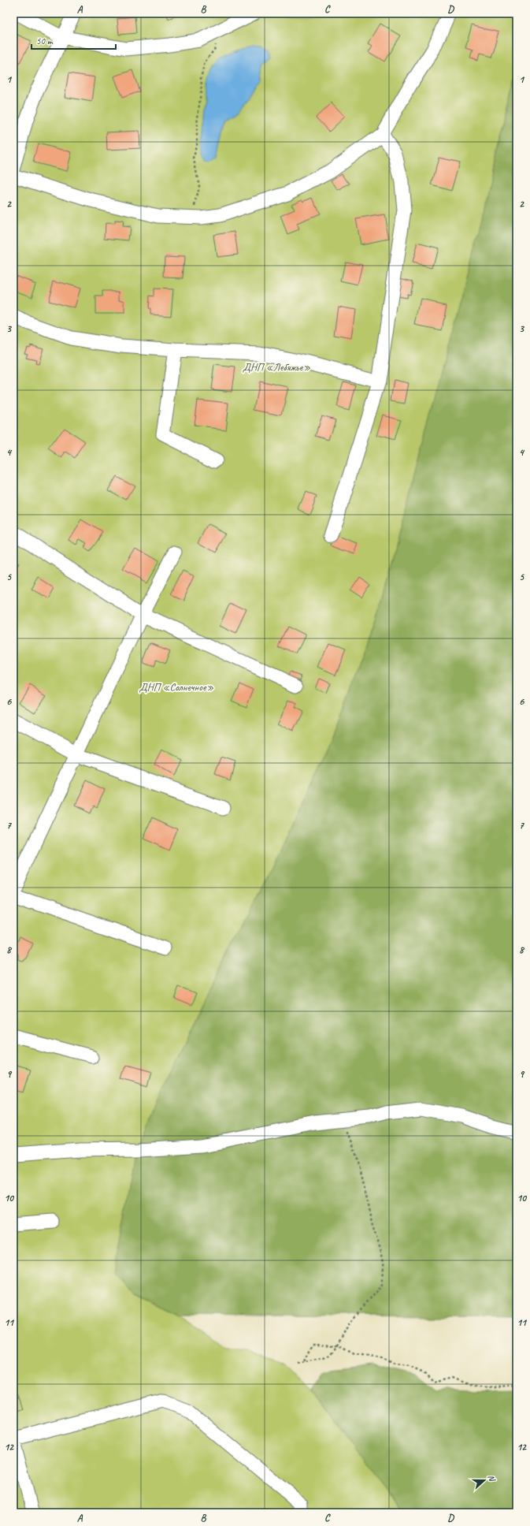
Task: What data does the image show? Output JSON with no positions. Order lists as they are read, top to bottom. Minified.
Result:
{"parks":["ДНП «Лебяжье»","ДНП «Солнечное»"],"scale_bar":"50 m","north":"right","grid":{"columns":["A","B","C","D"],"rows":["1","2","3","4","5","6","7","8","9","10","11","12"]}}
